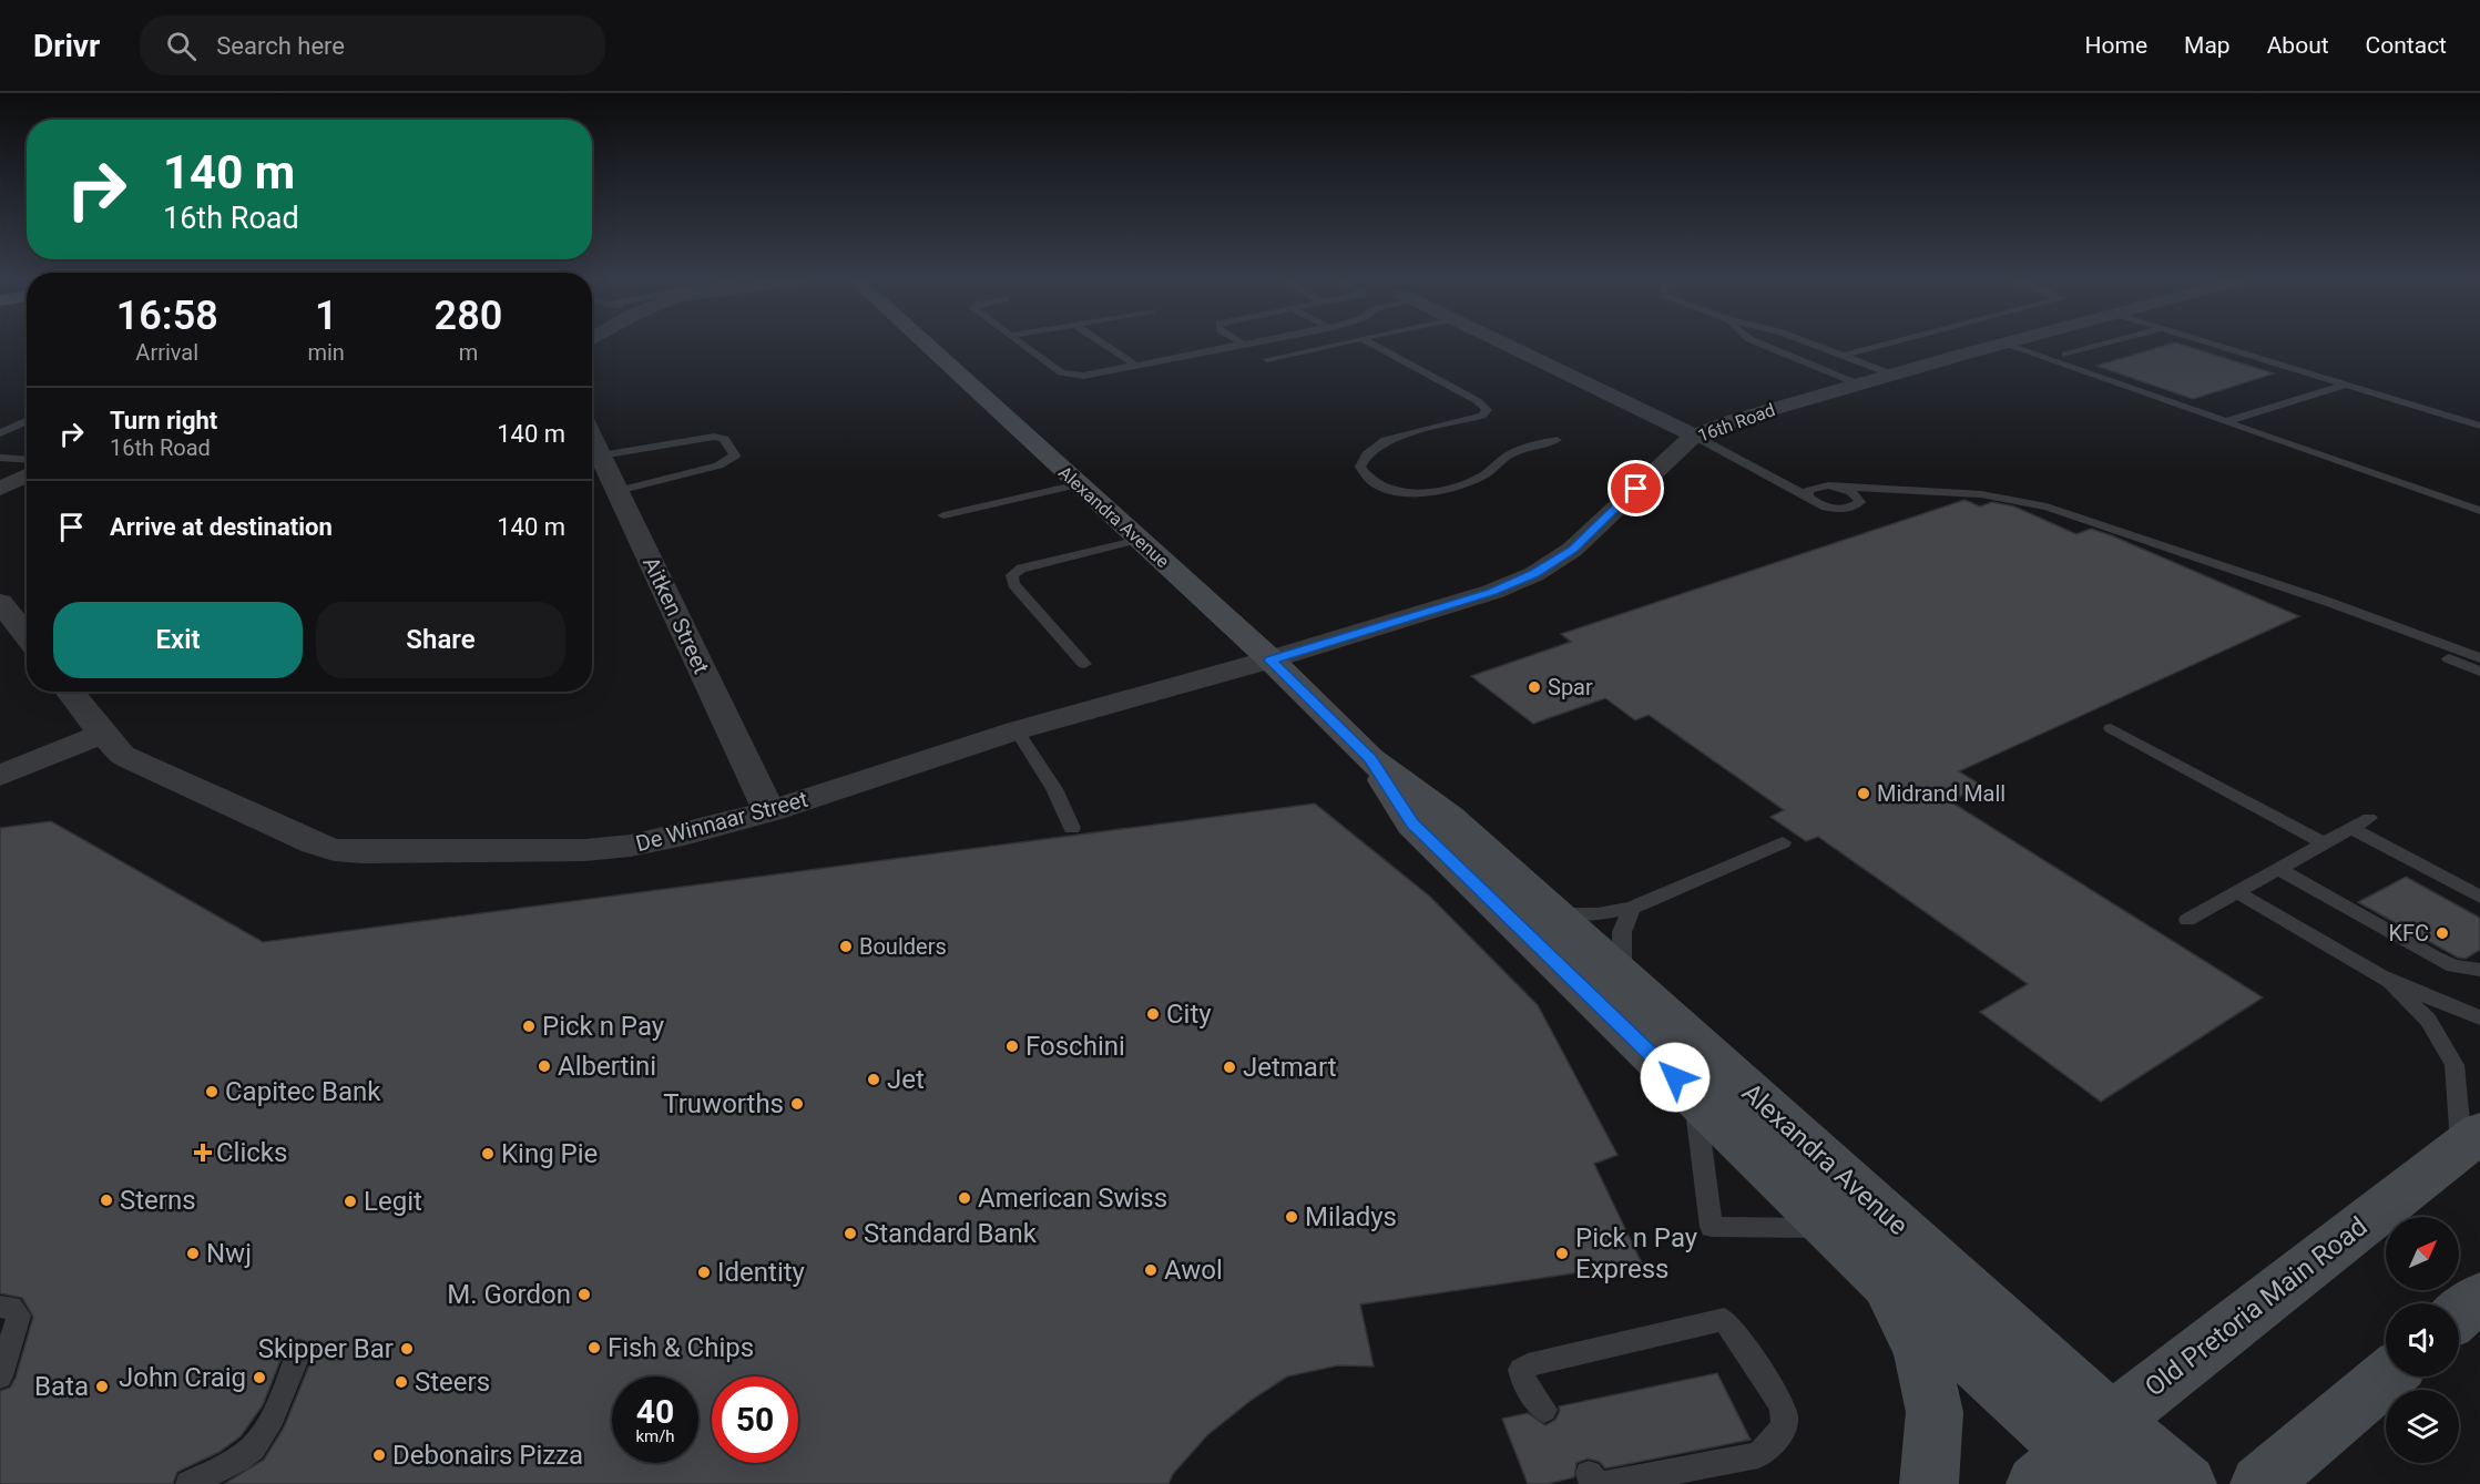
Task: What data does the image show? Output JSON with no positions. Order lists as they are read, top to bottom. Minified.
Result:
{"streets":{"main road":["Alexandra Avenue","Old Pretoria Main Road"],"street":["16th Road","Aitken Street","De Winnaar Street"]},"crossings":[["16th Road","Alexandra Avenue"],["16th Road","De Winnaar Street"],["Alexandra Avenue","De Winnaar Street"],["Alexandra Avenue","Old Pretoria Main Road"],["Aitken Street","De Winnaar Street"]],"places":{"other":["Spar","Midrand Mall","KFC","Boulders","City","Pick n Pay","Foschini","Albertini","Jetmart","Jet","Capitec Bank","Truworths","King Pie","American Swiss","Sterns","Legit","Miladys","Standard Bank","Nwj","Pick n Pay Express","Awol","Identity","M. Gordon","Fish & Chips","Skipper Bar","John Craig","Steers","Bata","Debonairs Pizza"],"health":["Clicks"]},"north":"top right","page":{"header":"Drivr","search":"Search here","nav":["Home","Map","About","Contact"],"turn":["140 m","16th Road"],"eta":["16:58","Arrival","1","min","280","m"],"list":[{"name":"Turn right","note":"16th Road","value":"140 m"},{"name":"Arrive at destination","value":"140 m"}],"buttons":["Exit","Share"],"speed":"40 km/h","limit":"50"}}
